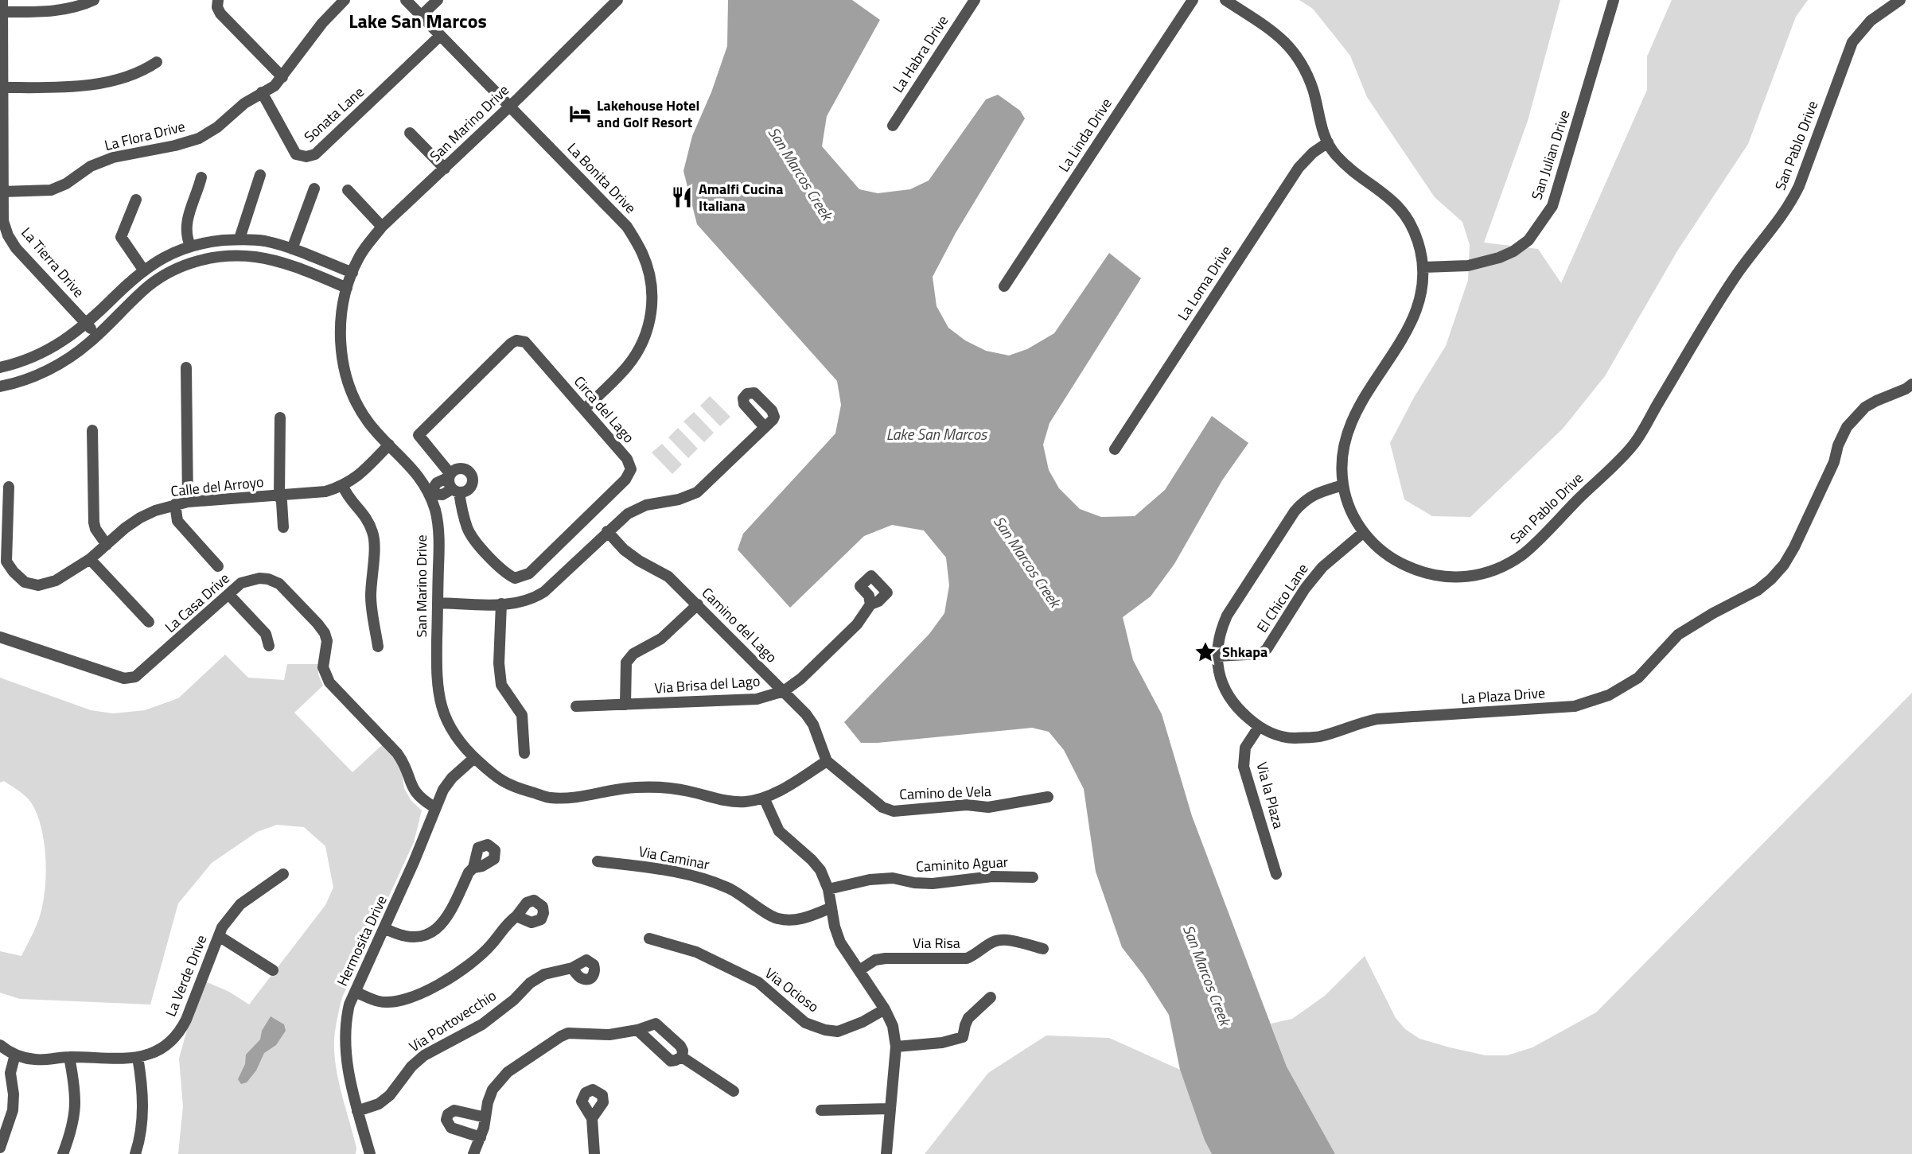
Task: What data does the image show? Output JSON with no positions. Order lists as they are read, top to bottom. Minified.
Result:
{"streets":{"street":["La Habra Drive","Sonata Lane","San Marino Drive","La Linda Drive","La Flora Drive","San Pablo Drive","San Julian Drive","La Bonita Drive","La Tierra Drive","La Loma Drive","Circa del Lago","Calle del Arroyo","El Chico Lane","La Casa Drive","Camino del Lago","Via Brisa del Lago","La Plaza Drive","Camino de Vela","Via la Plaza","Via Caminar","Caminito Aguar","Hermosita Drive","Via Risa","La Verde Drive","Via Ocioso","Via Portovecchio"]},"crossings":[["Sonata Lane","La Flora Drive"],["Sonata Lane","La Bonita Drive"],["San Marino Drive","La Bonita Drive"],["San Marino Drive","Calle del Arroyo"],["San Marino Drive","Camino del Lago"],["San Marino Drive","Camino de Vela"],["San Marino Drive","Hermosita Drive"],["La Flora Drive","La Tierra Drive"],["San Pablo Drive","San Julian Drive"],["San Pablo Drive","La Loma Drive"],["San Pablo Drive","El Chico Lane"],["San Pablo Drive","La Plaza Drive"],["La Bonita Drive","Circa del Lago"],["El Chico Lane","La Plaza Drive"],["La Casa Drive","Hermosita Drive"],["Camino del Lago","Via Brisa del Lago"],["Camino del Lago","Camino de Vela"],["La Plaza Drive","Via la Plaza"],["Hermosita Drive","Via Portovecchio"]],"districts":["Lake San Marcos"],"water":["San Marcos Creek","Lake San Marcos"],"places":{"hotel":["Lakehouse Hotel and Golf Resort"],"restaurant":["Amalfi Cucina Italiana"],"place":["Shkapa"]}}
